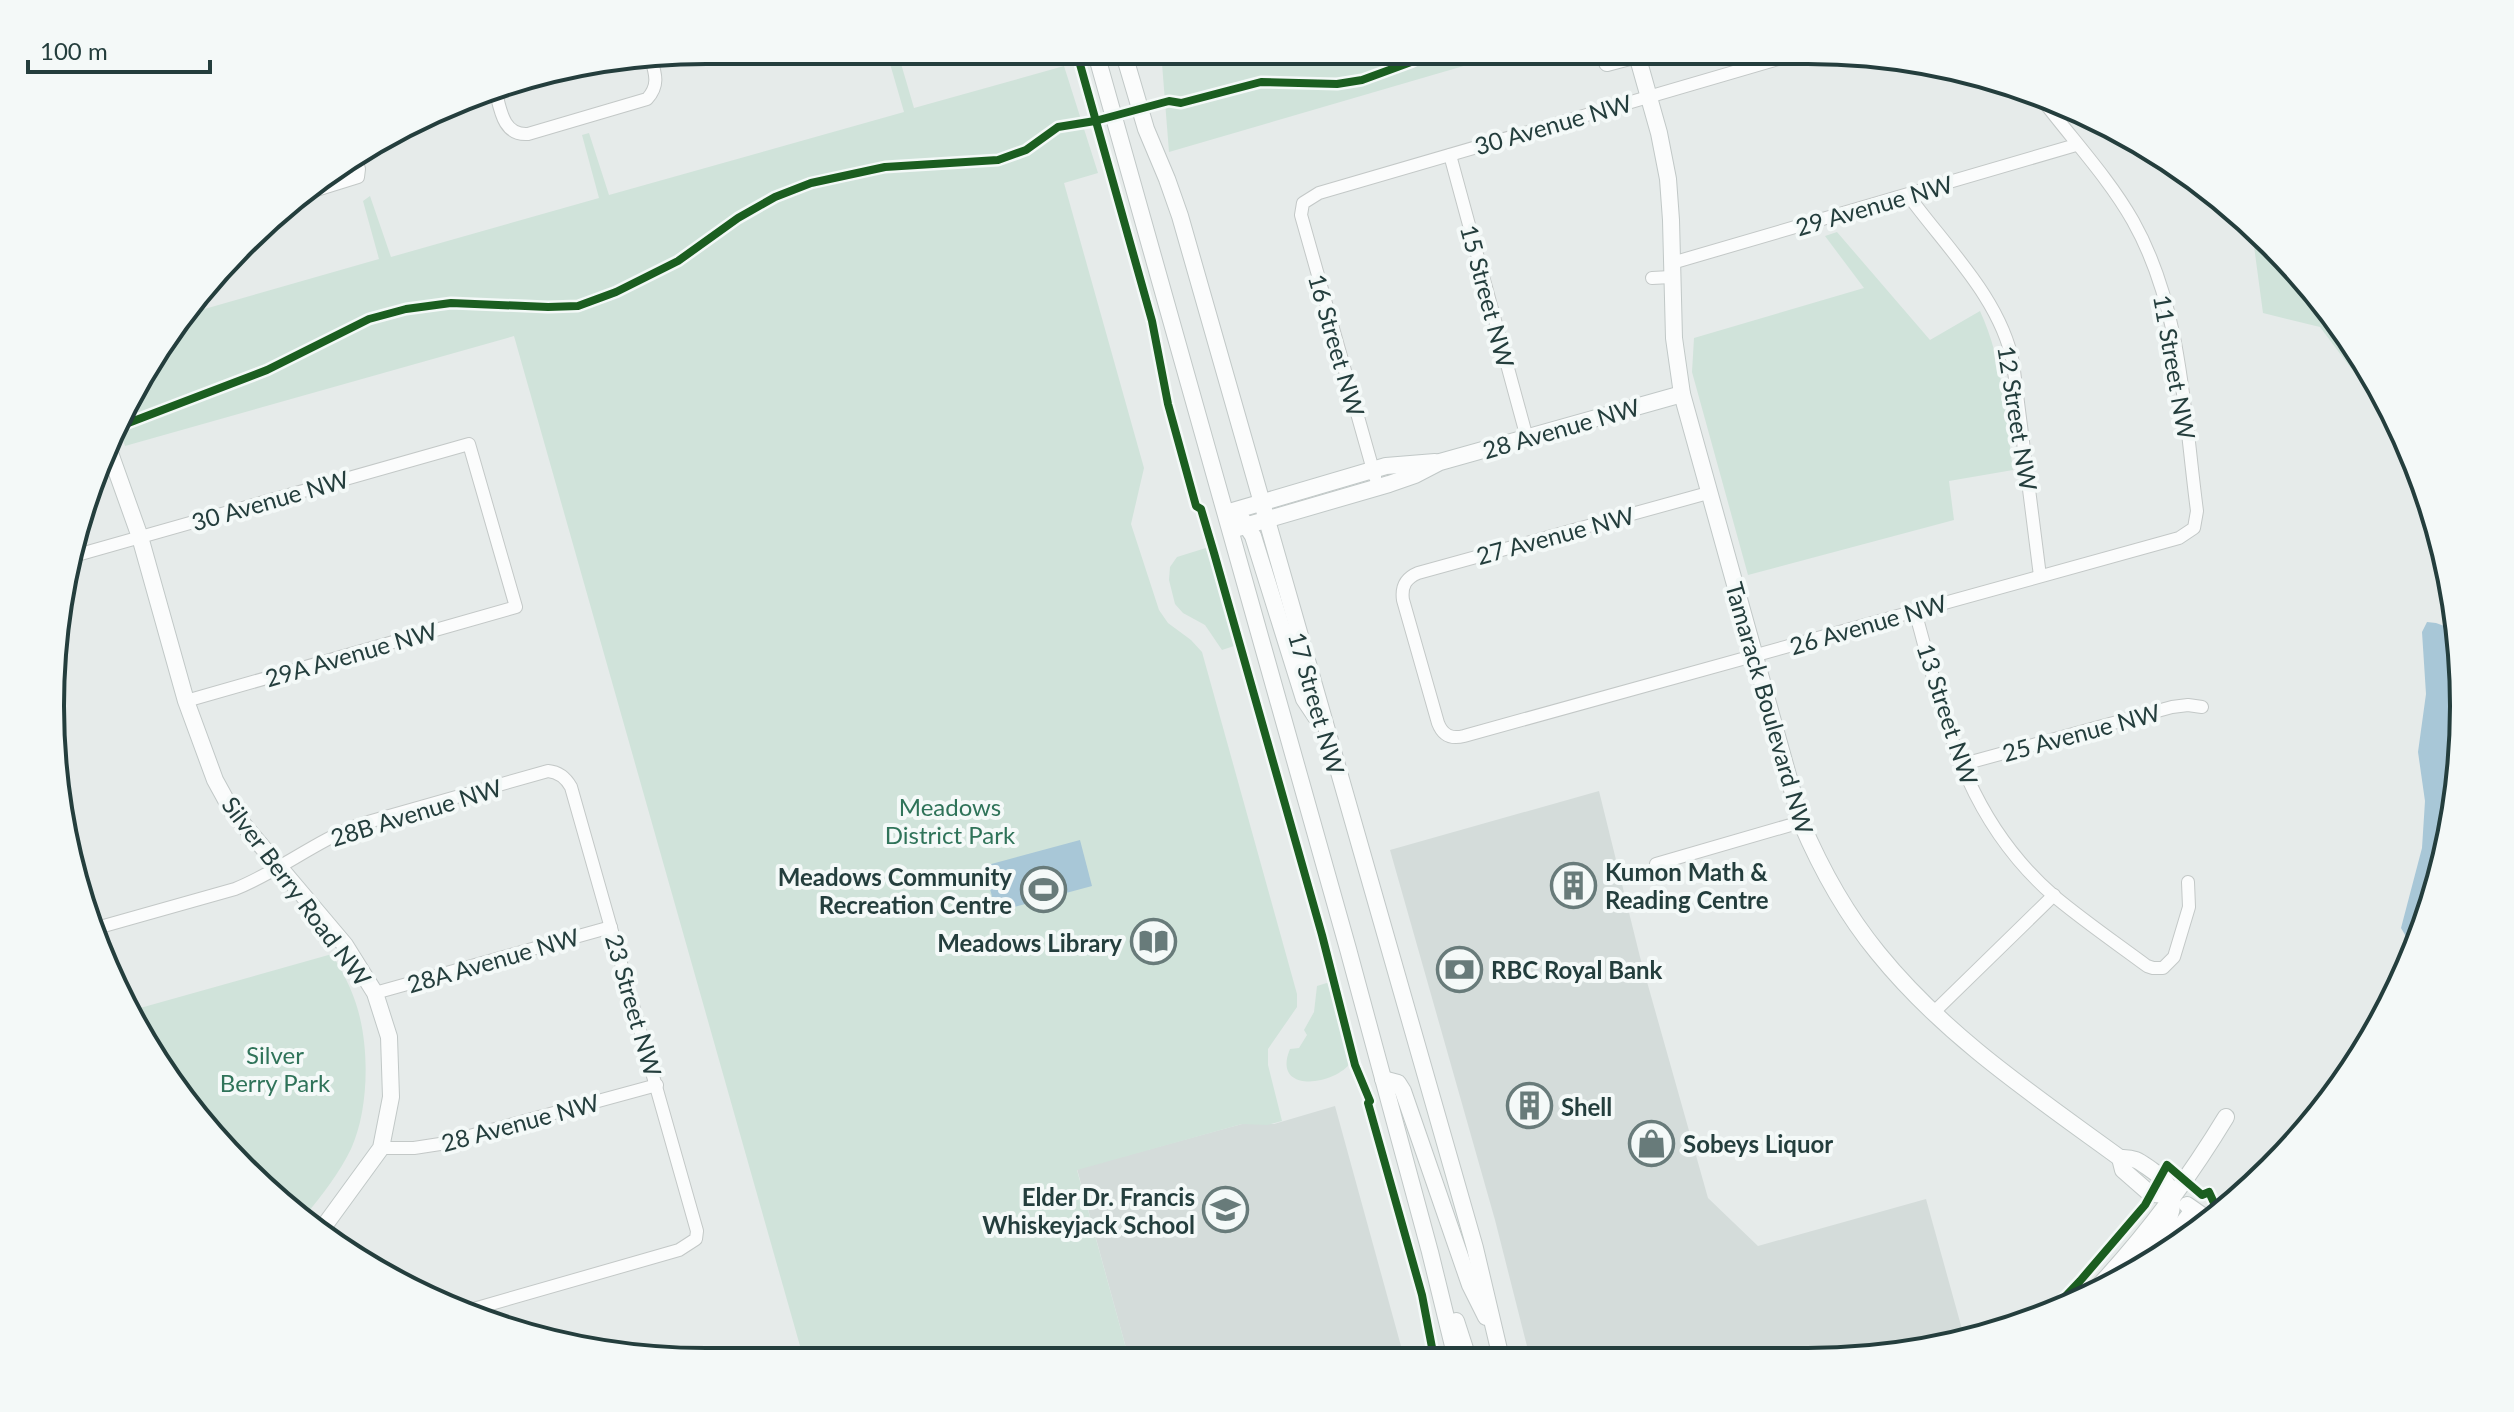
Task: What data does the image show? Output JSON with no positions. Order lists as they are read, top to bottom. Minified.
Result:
{"streets":{"main road":["28 Avenue NW","17 Street NW","Tamarack Boulevard NW","Silver Berry Road NW"],"street":["30 Avenue NW","29 Avenue NW","15 Street NW","16 Street NW","11 Street NW","12 Street NW","27 Avenue NW","26 Avenue NW","29A Avenue NW","13 Street NW","25 Avenue NW","28B Avenue NW","28A Avenue NW","23 Street NW"]},"crossings":[["30 Avenue NW","15 Street NW"],["30 Avenue NW","16 Street NW"],["30 Avenue NW","29A Avenue NW"],["30 Avenue NW","Tamarack Boulevard NW"],["30 Avenue NW","Silver Berry Road NW"],["29 Avenue NW","11 Street NW"],["29 Avenue NW","12 Street NW"],["29 Avenue NW","Tamarack Boulevard NW"],["15 Street NW","28 Avenue NW"],["16 Street NW","28 Avenue NW"],["11 Street NW","26 Avenue NW"],["12 Street NW","26 Avenue NW"],["28 Avenue NW","17 Street NW"],["28 Avenue NW","Tamarack Boulevard NW"],["28 Avenue NW","Silver Berry Road NW"],["28 Avenue NW","23 Street NW"],["27 Avenue NW","26 Avenue NW"],["27 Avenue NW","Tamarack Boulevard NW"],["26 Avenue NW","Tamarack Boulevard NW"],["26 Avenue NW","13 Street NW"],["29A Avenue NW","Silver Berry Road NW"],["13 Street NW","25 Avenue NW"],["28B Avenue NW","Silver Berry Road NW"],["28B Avenue NW","23 Street NW"],["Silver Berry Road NW","28A Avenue NW"],["28A Avenue NW","23 Street NW"]],"parks":["Meadows District Park","Silver Berry Park"],"places":{"building":["Kumon Math & Reading Centre","Shell"],"sports":["Meadows Community Recreation Centre"],"library":["Meadows Library"],"bank":["RBC Royal Bank"],"shop":["Sobeys Liquor"],"school or university":["Elder Dr. Francis Whiskeyjack School"]},"scale_bar":"100 m"}
